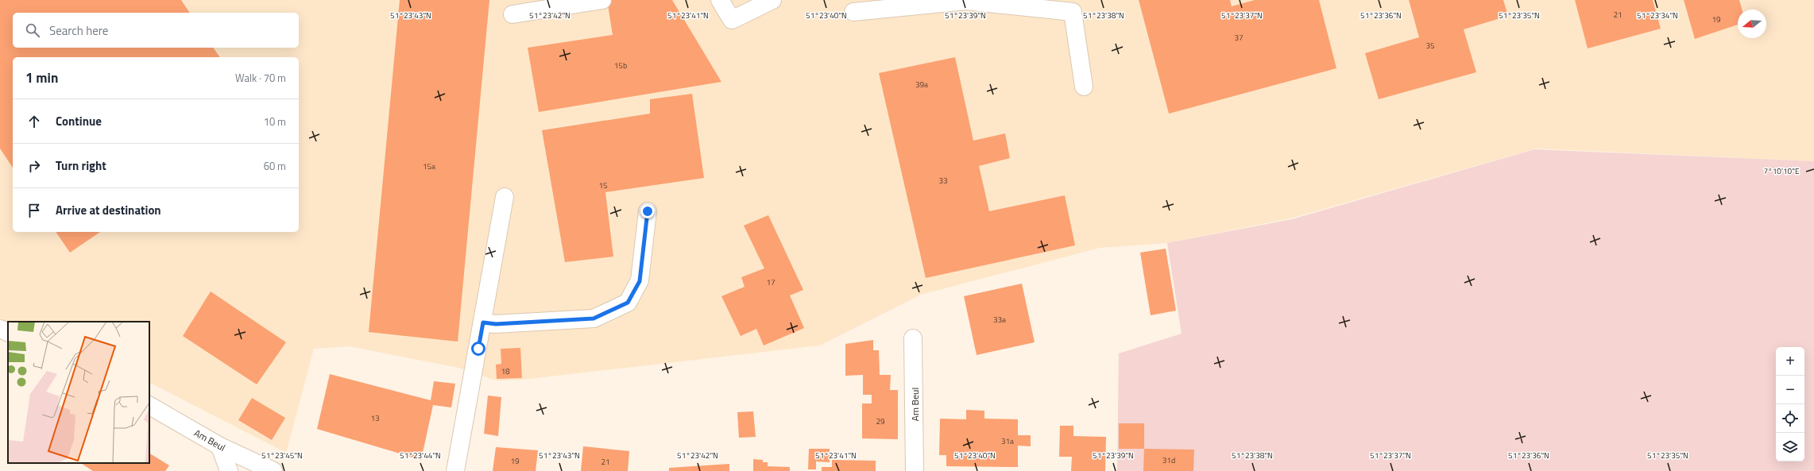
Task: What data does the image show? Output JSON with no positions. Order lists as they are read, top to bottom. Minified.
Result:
{"streets":{"street":["Am Beul"]},"house_numbers":["21","19","37","35","15b","39a","15a","33","15","17","33a","18","13","29","31a","31d","19","21"],"north":"left","page":{"search":"Search here","heading":["1 min","Walk · 70 m"],"list":[["Continue","10 m"],["Turn right","60 m"],"Arrive at destination"],"map_buttons":["+","−"]},"coordinates":["51°23'35\"N","51°23'34\"N","51°23'43\"N","51°23'42\"N","51°23'41\"N","51°23'40\"N","51°23'39\"N","51°23'38\"N","51°23'37\"N","51°23'36\"N","7°10'10\"E","51°23'45\"N","51°23'44\"N"]}
